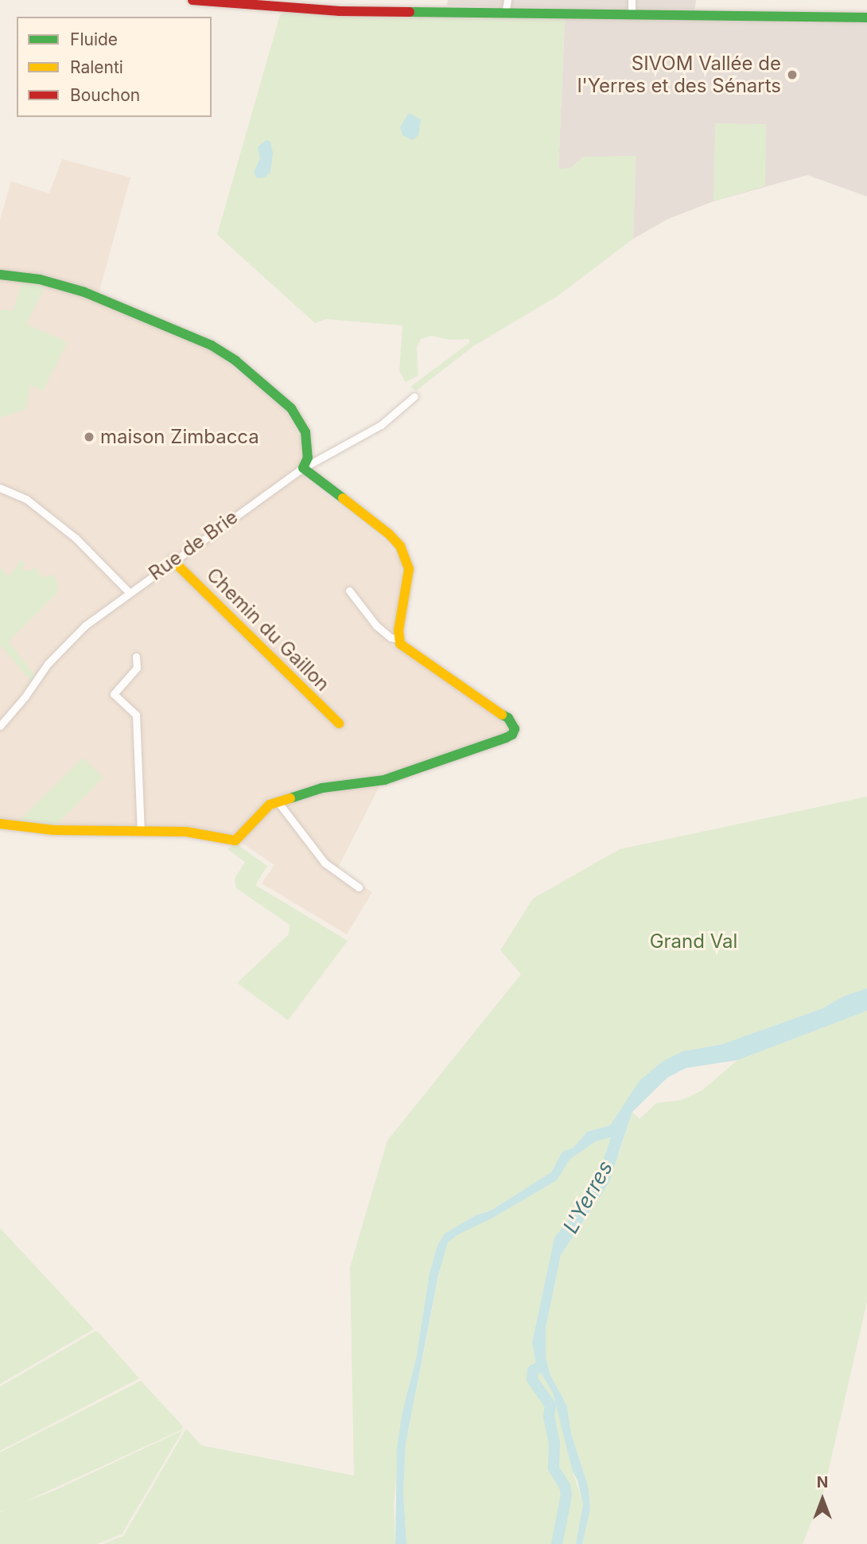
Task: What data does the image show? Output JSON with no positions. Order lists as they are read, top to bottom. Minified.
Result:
{"streets":{"street":["Rue de Brie","Chemin du Gaillon"]},"crossings":[["Rue de Brie","Chemin du Gaillon"]],"water":["L'Yerres"],"parks":["Grand Val"],"places":["SIVOM Vallée de l'Yerres et des Sénarts","maison Zimbacca"],"legend":["Fluide","Ralenti","Bouchon"],"north":"top"}
